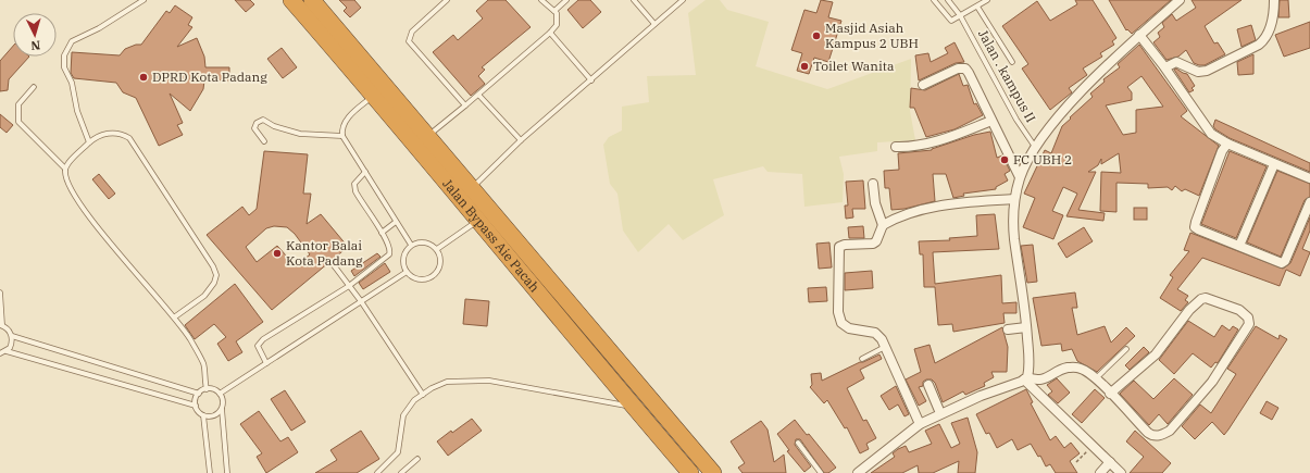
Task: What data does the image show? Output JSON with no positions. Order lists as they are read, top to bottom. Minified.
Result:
{"streets":{"highway":["Jalan Bypass Aie Pacah"],"lane":["Jalan . kampus II"]},"places":["Masjid Asiah Kampus 2 UBH","Toilet Wanita","DPRD Kota Padang","FC UBH 2","Kantor Balai Kota Padang"],"north":"bottom"}
